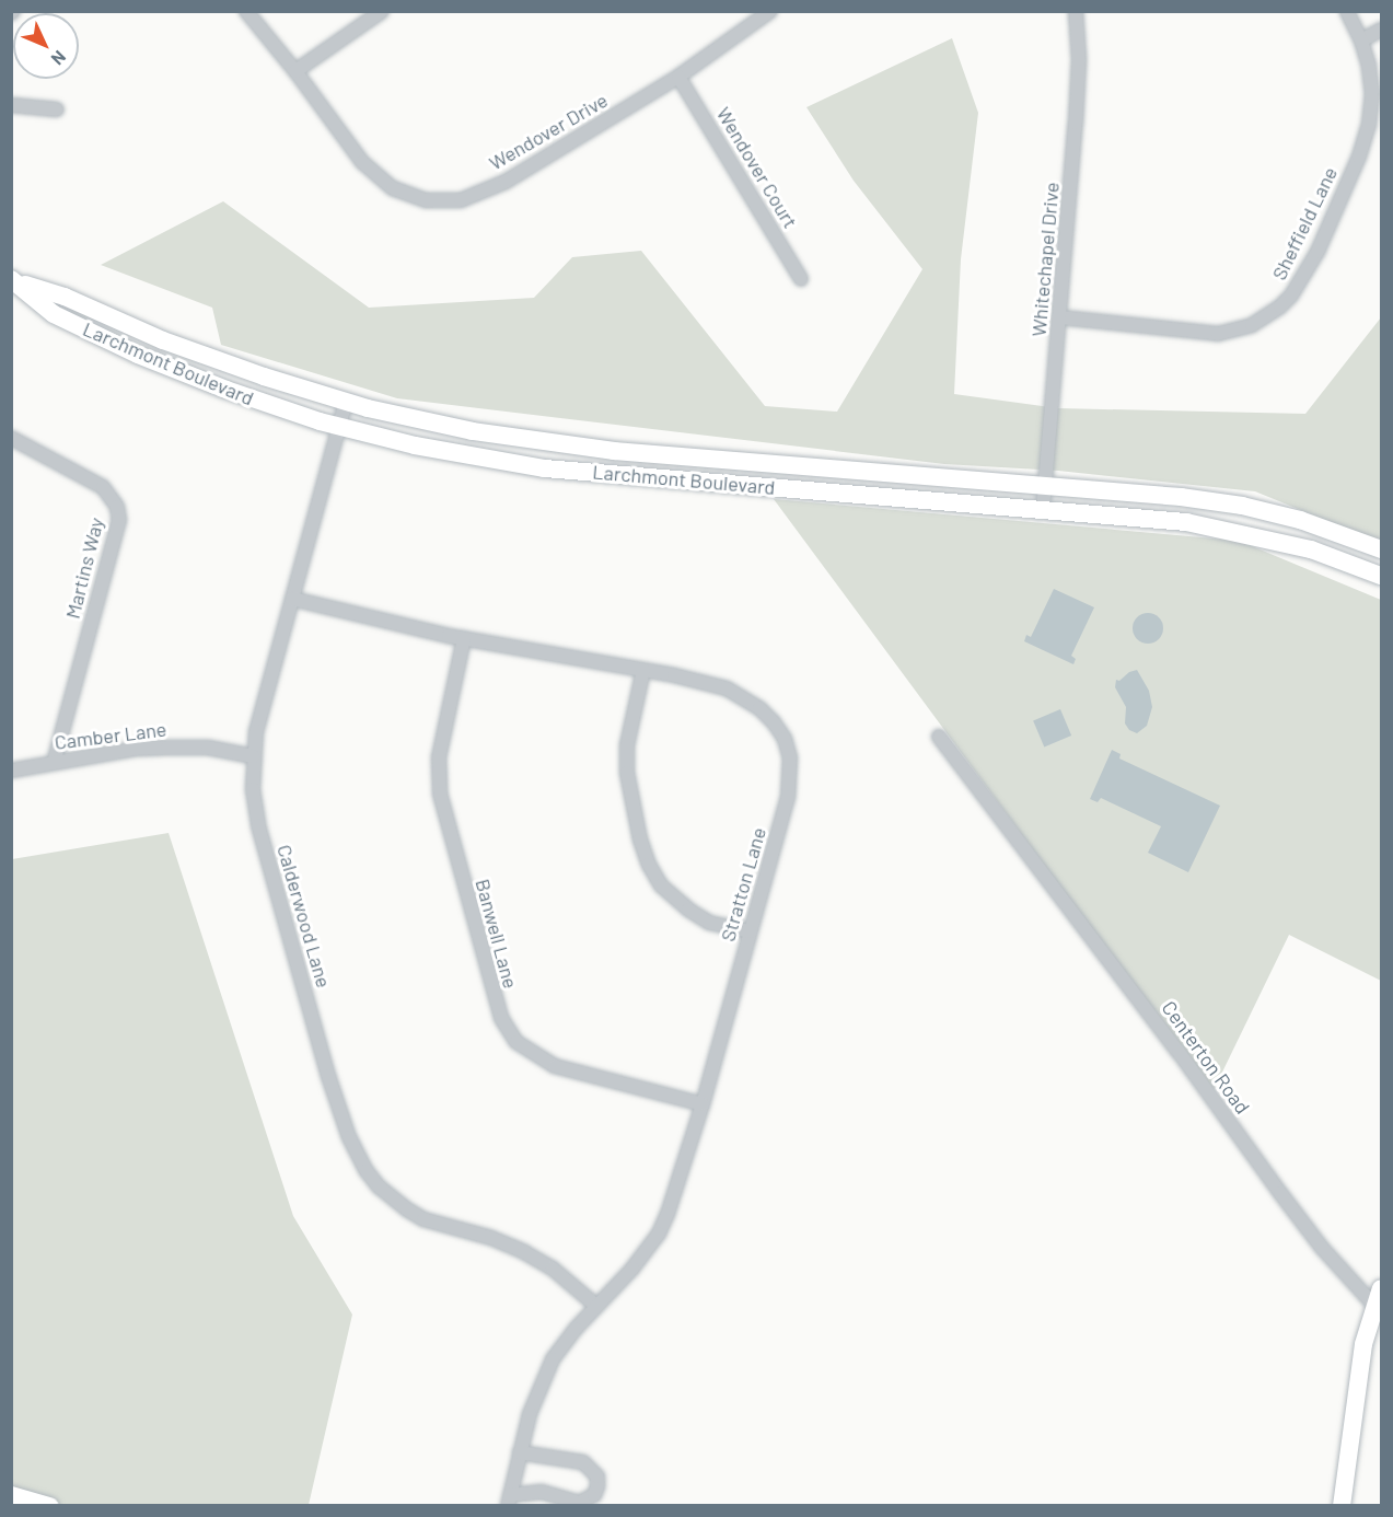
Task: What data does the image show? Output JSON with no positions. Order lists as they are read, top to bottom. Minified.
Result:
{"streets":{"street":["Wendover Drive","Wendover Court","Sheffield Lane","Whitechapel Drive","Larchmont Boulevard","Martins Way","Camber Lane","Stratton Lane","Calderwood Lane","Banwell Lane","Centerton Road"]},"crossings":[["Wendover Drive","Wendover Court"],["Sheffield Lane","Whitechapel Drive"],["Whitechapel Drive","Larchmont Boulevard"],["Larchmont Boulevard","Calderwood Lane"],["Martins Way","Camber Lane"],["Camber Lane","Calderwood Lane"],["Stratton Lane","Calderwood Lane"],["Stratton Lane","Banwell Lane"]],"north":"bottom right"}
